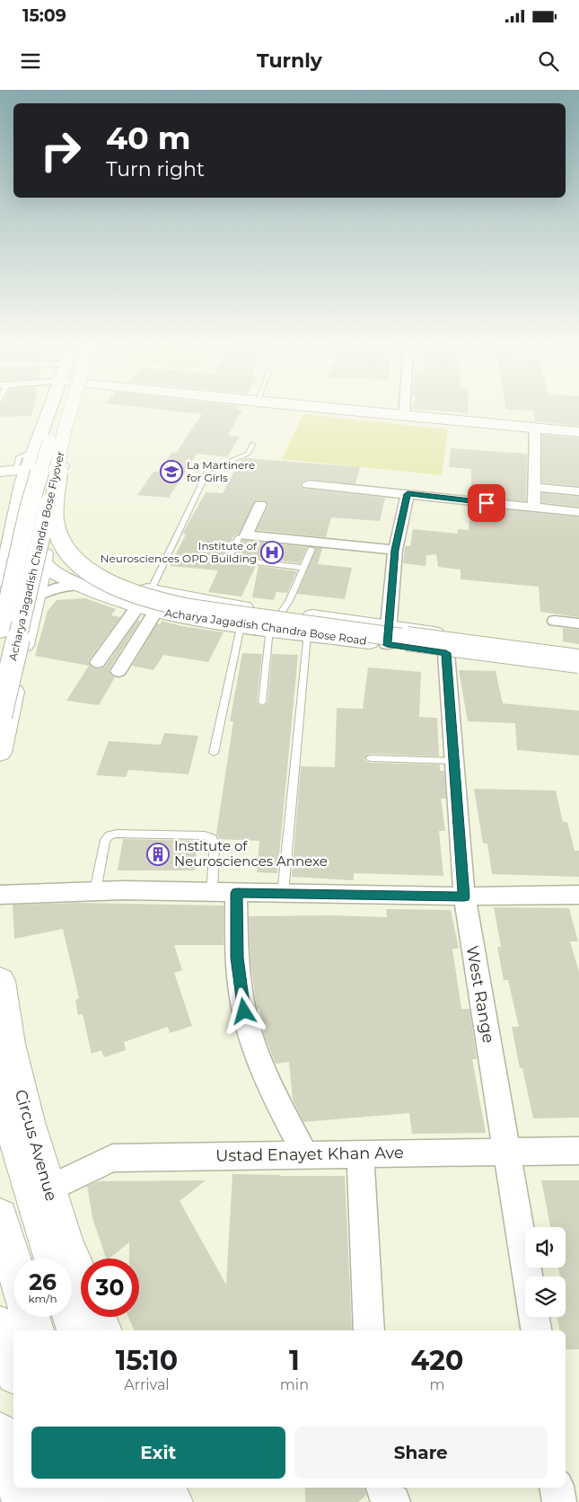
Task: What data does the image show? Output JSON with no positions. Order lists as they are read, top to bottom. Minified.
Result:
{"streets":{"main road":["Acharya Jagadish Chandra Bose Flyover","Acharya Jagadish Chandra Bose Road","Circus Avenue"],"street":["West Range","Ustad Enayet Khan Ave"]},"crossings":[["Acharya Jagadish Chandra Bose Road","West Range"],["West Range","Ustad Enayet Khan Ave"],["Circus Avenue","Ustad Enayet Khan Ave"]],"places":{"school or university":["La Martinere for Girls"],"hospital":["Institute of Neurosciences OPD Building"],"building":["Institute of Neurosciences Annexe"]},"page":{"status":"15:09","header":"Turnly","turn":["40 m","Turn right"],"speed":"26 km/h","limit":"30","eta":["15:10","Arrival","1","min","420","m"],"buttons":["Exit","Share"]}}
